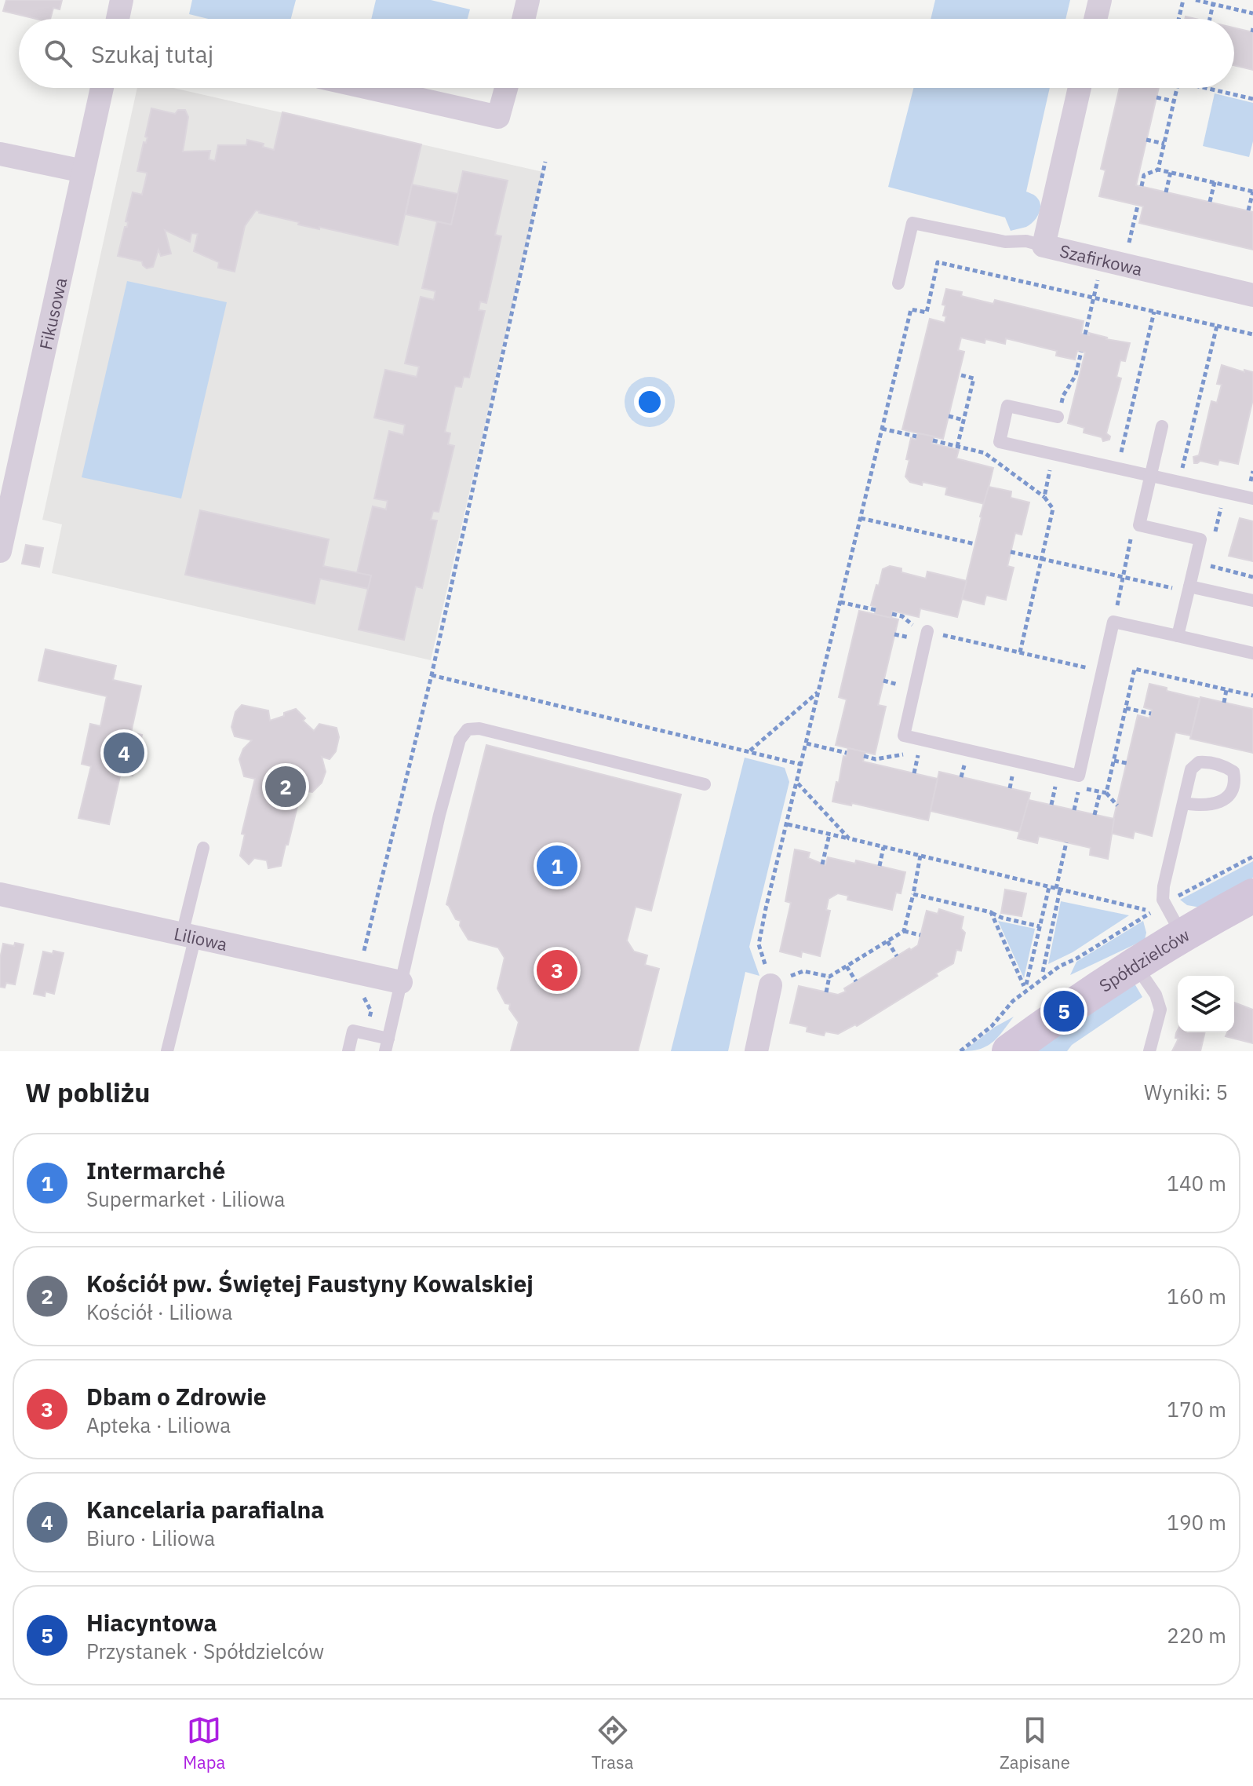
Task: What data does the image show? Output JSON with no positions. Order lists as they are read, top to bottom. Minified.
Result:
{"streets":{"street":["Szafirkowa","Fikusowa","Liliowa","Spółdzielców"]},"page":{"search":"Szukaj tutaj","pins":["4","2","1","3","5"],"heading":["W pobliżu","Wyniki: 5"],"list":[{"mark":"1","name":"Intermarché","note":"Supermarket · Liliowa","value":"140 m"},{"mark":"2","name":"Kościół pw. Świętej Faustyny Kowalskiej","note":"Kościół · Liliowa","value":"160 m"},{"mark":"3","name":"Dbam o Zdrowie","note":"Apteka · Liliowa","value":"170 m"},{"mark":"4","name":"Kancelaria parafialna","note":"Biuro · Liliowa","value":"190 m"},{"mark":"5","name":"Hiacyntowa","note":"Przystanek · Spółdzielców","value":"220 m"}],"nav":["Mapa","Trasa","Zapisane"]}}
